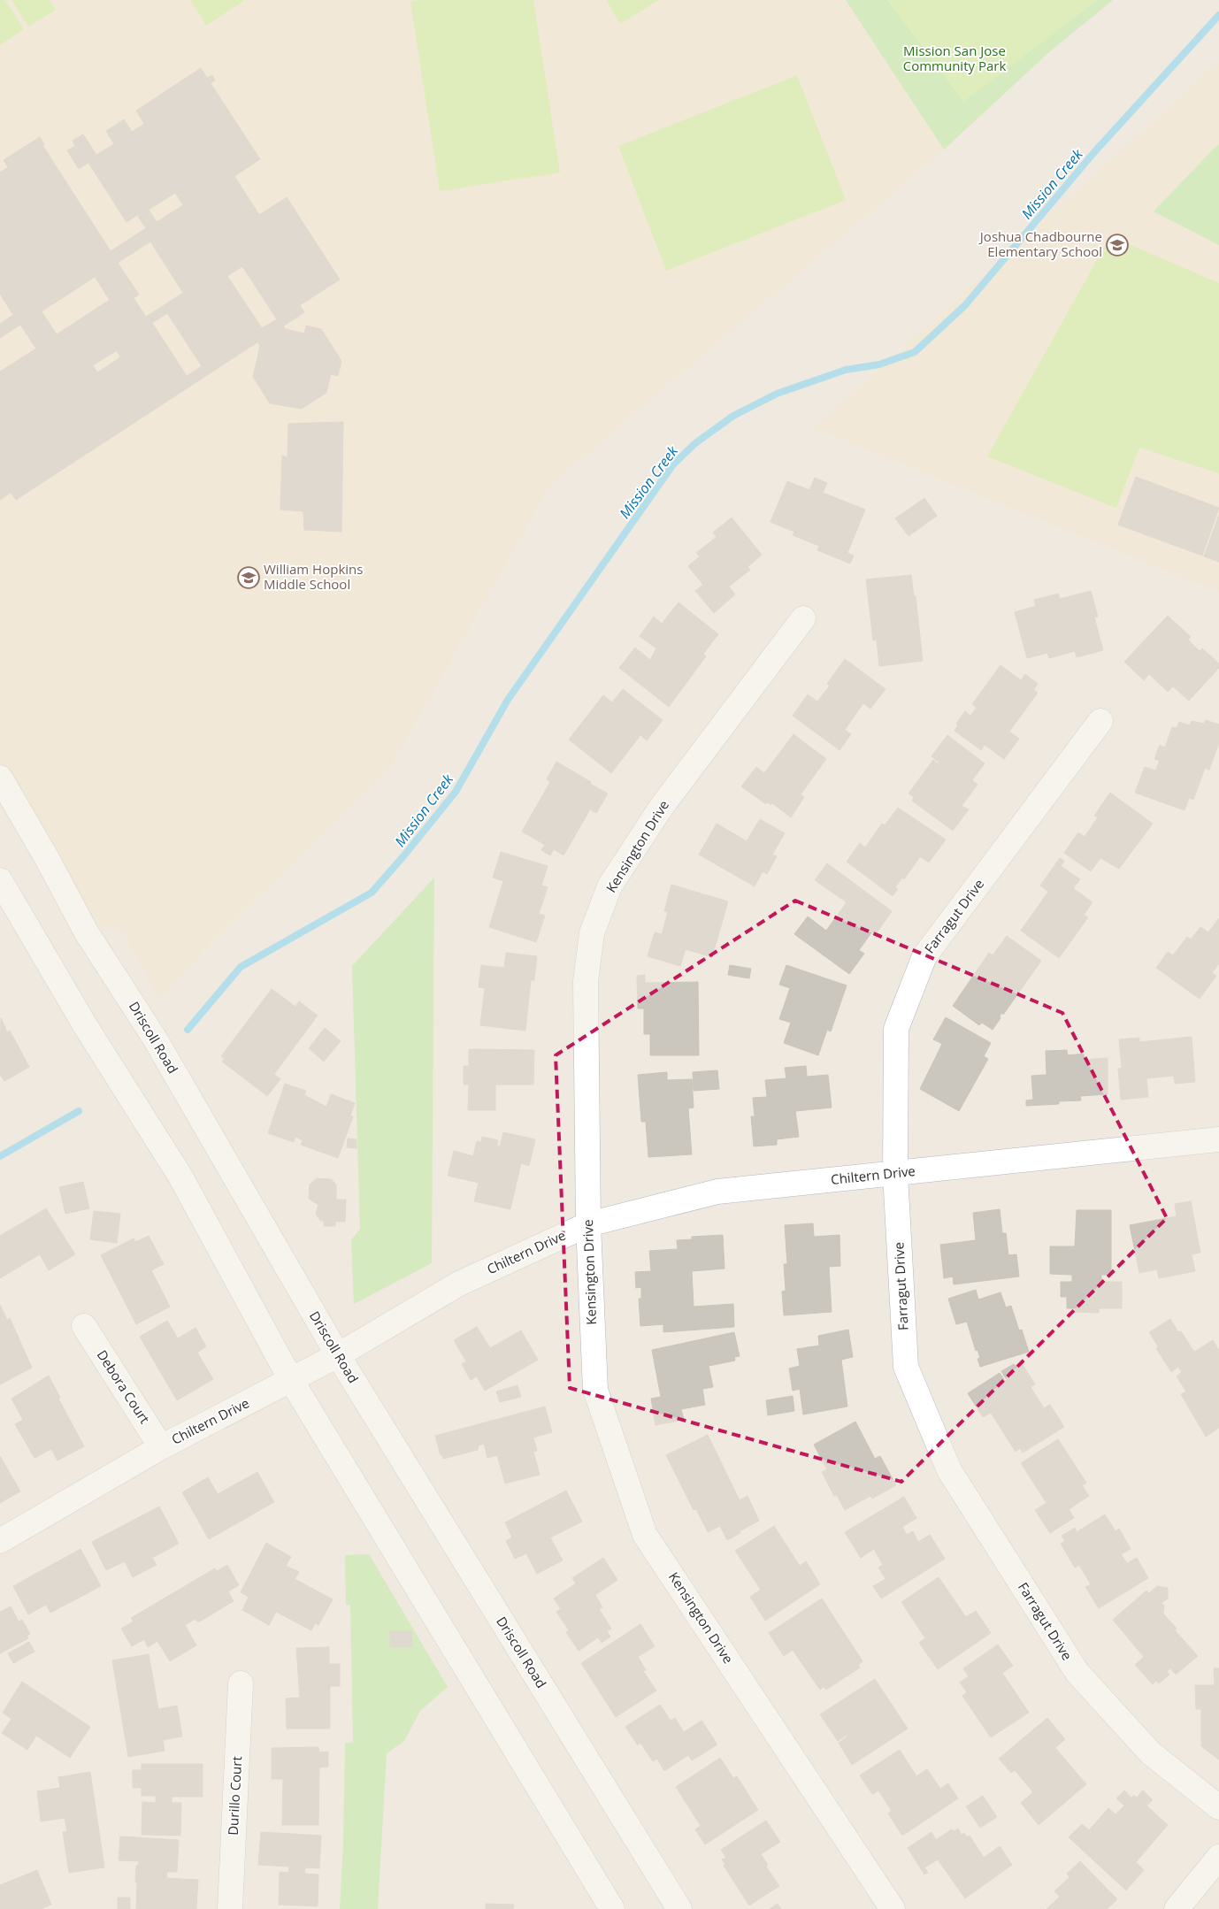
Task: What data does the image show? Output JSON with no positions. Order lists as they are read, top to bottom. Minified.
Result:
{"streets":{"street":["Kensington Drive","Farragut Drive","Driscoll Road","Chiltern Drive","Debora Court","Durillo Court"]},"crossings":[["Kensington Drive","Chiltern Drive"],["Farragut Drive","Chiltern Drive"],["Driscoll Road","Chiltern Drive"],["Chiltern Drive","Debora Court"]],"water":["Mission Creek"],"parks":["Mission San Jose Community Park"],"places":{"school or university":["Joshua Chadbourne Elementary School","William Hopkins Middle School"]}}
